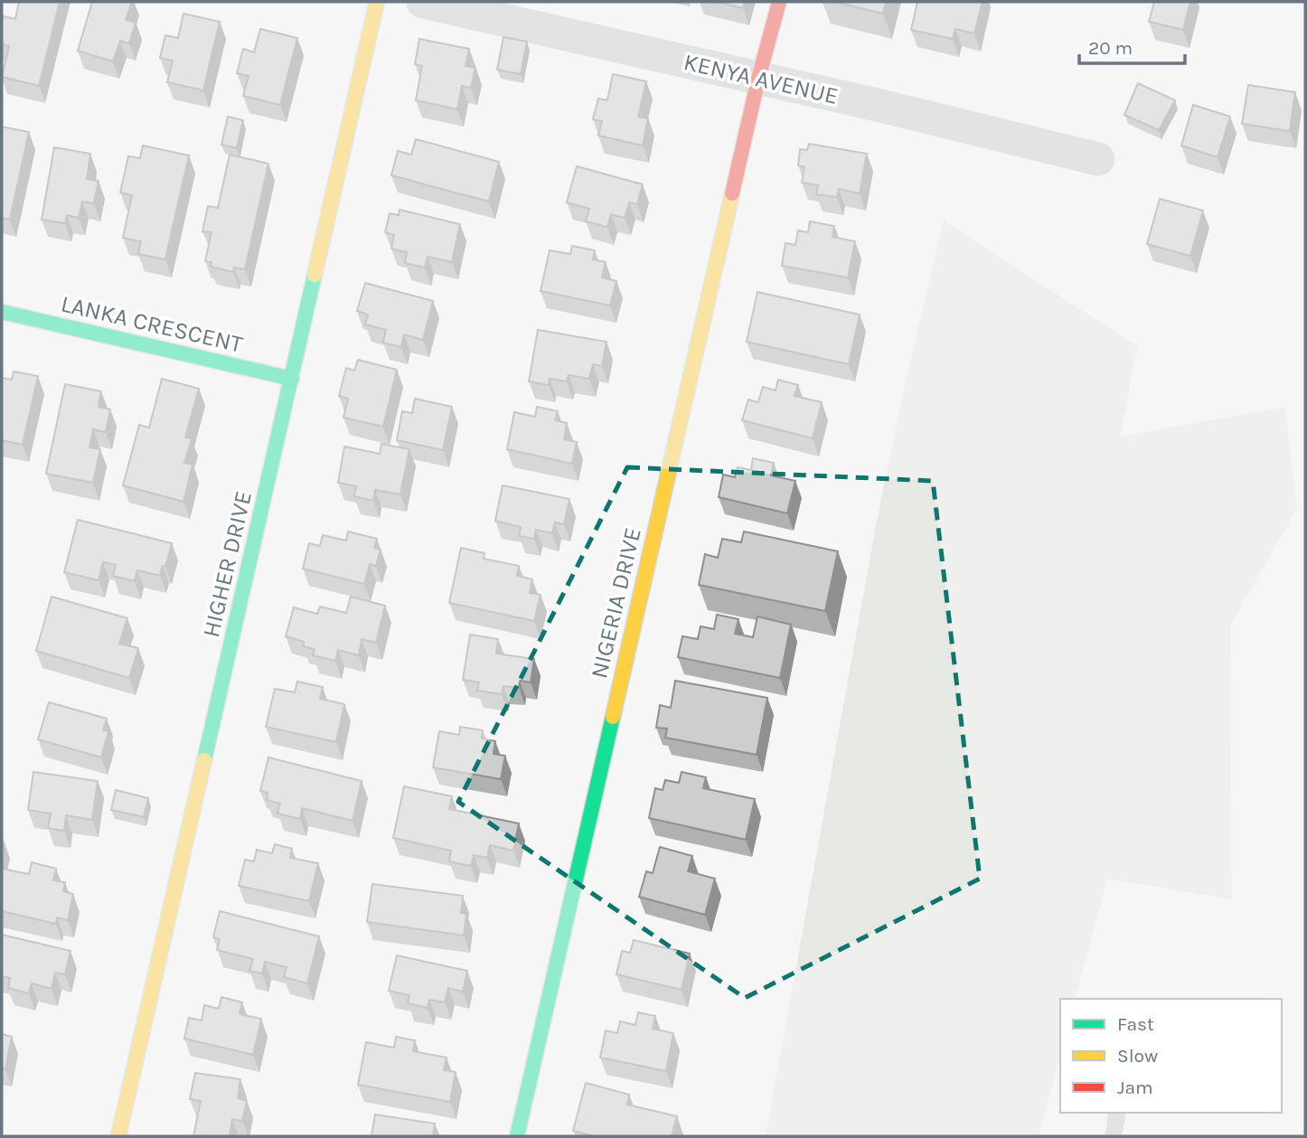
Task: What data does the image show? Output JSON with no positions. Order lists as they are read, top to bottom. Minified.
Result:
{"streets":{"street":["KENYA AVENUE","LANKA CRESCENT","HIGHER DRIVE","NIGERIA DRIVE"]},"crossings":[["KENYA AVENUE","NIGERIA DRIVE"],["LANKA CRESCENT","HIGHER DRIVE"]],"legend":["Fast","Slow","Jam"],"scale_bar":"20 m"}
